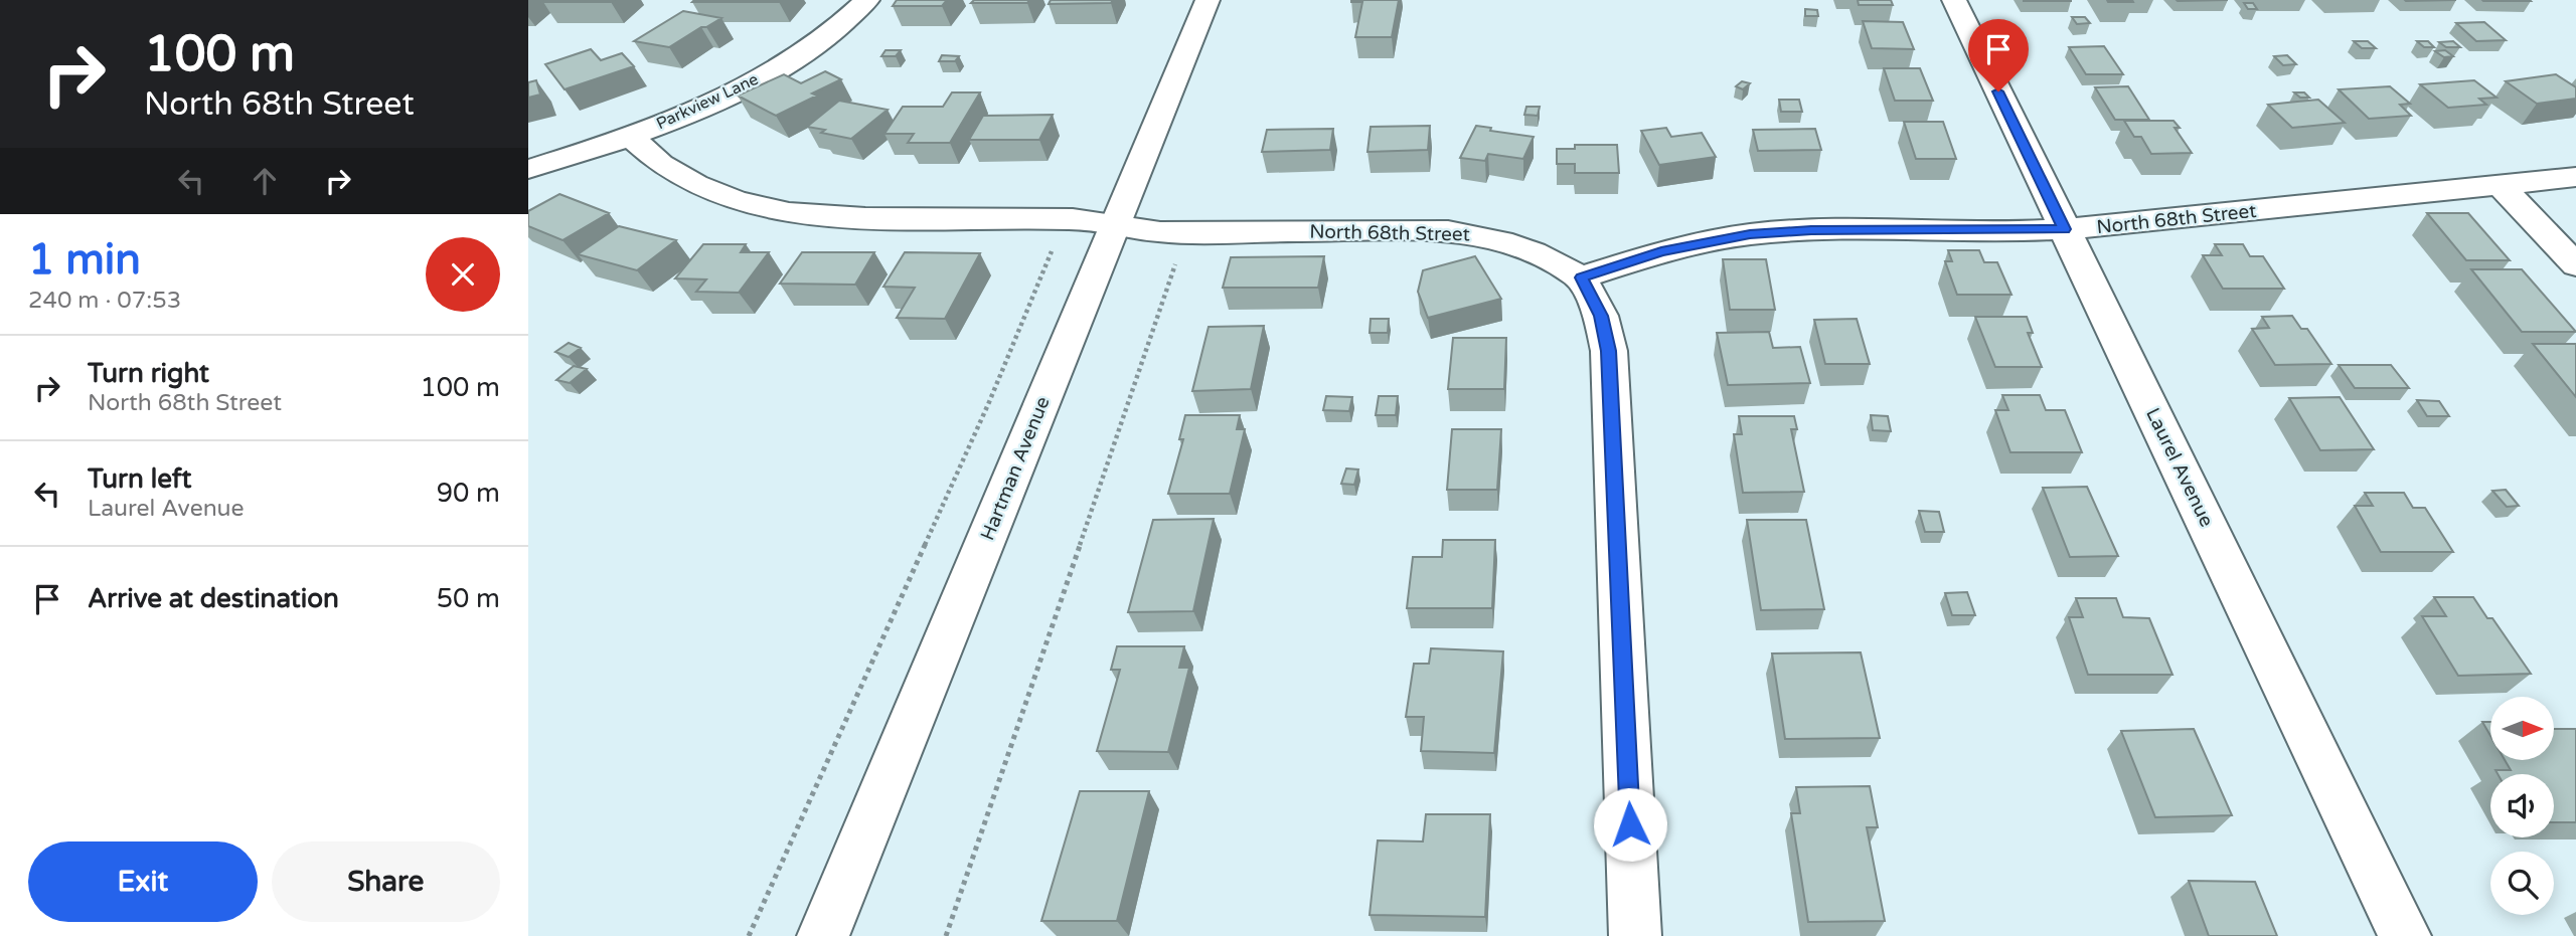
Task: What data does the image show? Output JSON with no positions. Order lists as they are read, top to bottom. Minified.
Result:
{"streets":{"street":["Parkview Lane","North 68th Street","Laurel Avenue","Hartman Avenue"]},"crossings":[["Parkview Lane","North 68th Street"],["North 68th Street","Laurel Avenue"],["North 68th Street","Hartman Avenue"]],"north":"right","page":{"turn":["100 m","North 68th Street"],"heading":["1 min","240 m · 07:53"],"list":[{"name":"Turn right","note":"North 68th Street","value":"100 m"},{"name":"Turn left","note":"Laurel Avenue","value":"90 m"},{"name":"Arrive at destination","value":"50 m"}],"buttons":["Exit","Share"]}}
